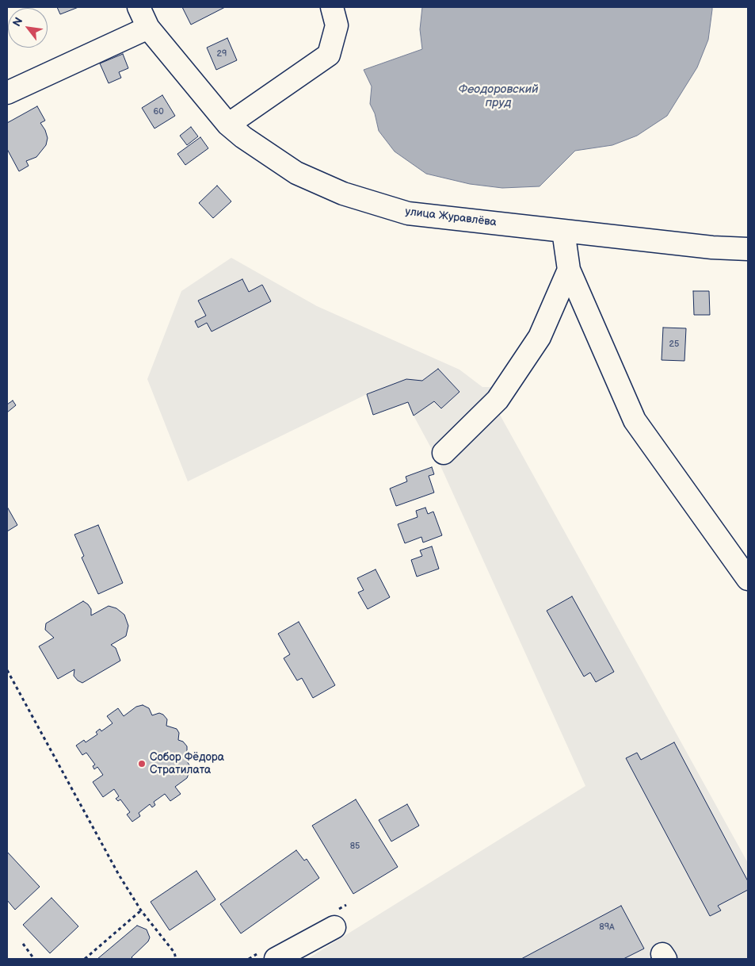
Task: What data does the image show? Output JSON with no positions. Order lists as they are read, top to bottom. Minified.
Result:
{"streets":{"street":["улица Журавлёва"]},"water":["Феодоровский пруд"],"places":["Собор Фёдора Стратилата"],"house_numbers":["29","60","25","85","89А"],"north":"top left"}
